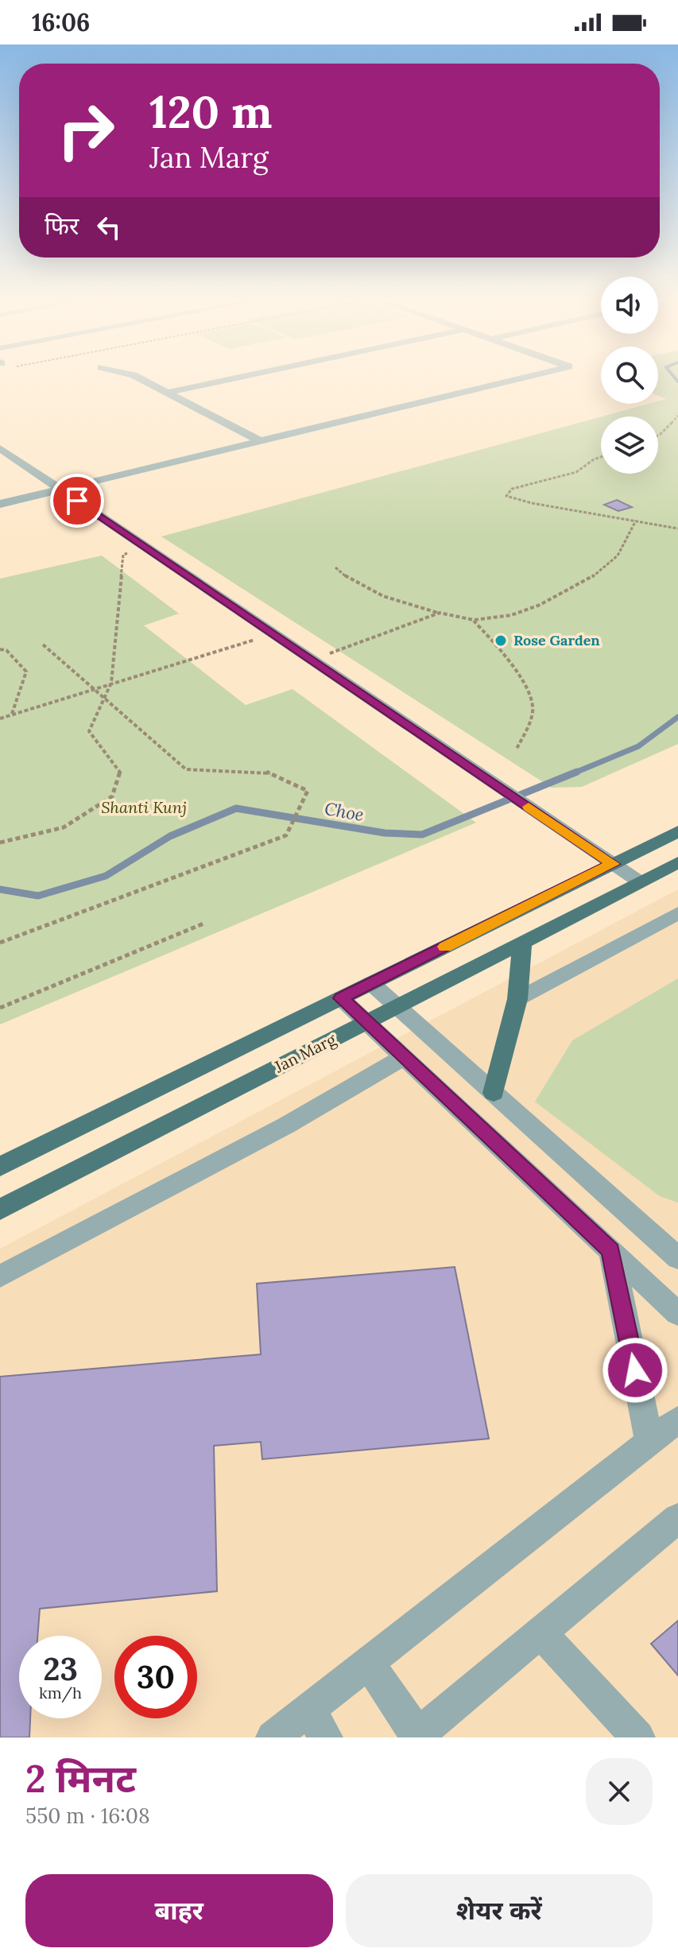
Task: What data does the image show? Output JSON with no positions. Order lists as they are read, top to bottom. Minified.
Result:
{"streets":{"main road":["Jan Marg"]},"water":["Choe"],"parks":["Shanti Kunj"],"places":["Rose Garden"],"page":{"status":"16:06","turn":["120 m","Jan Marg"],"then":"फिर","speed":"23 km/h","limit":"30","heading":["2 मिनट","550 m · 16:08"],"buttons":["बाहर","शेयर करें"]}}
